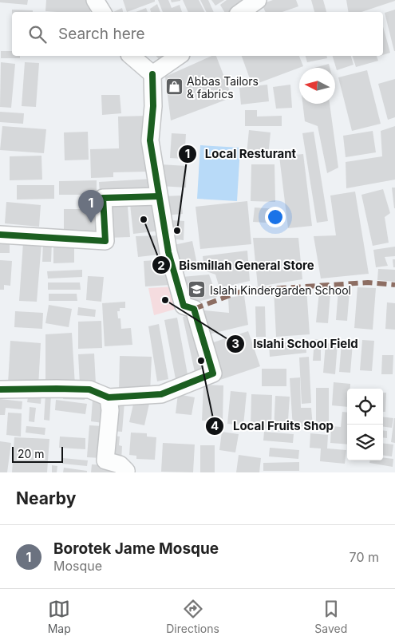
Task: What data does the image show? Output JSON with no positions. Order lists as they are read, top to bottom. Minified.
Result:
{"places":{"shop":["Abbas Tailors & fabrics"],"other":["Bismillah General Store","Local Resturant","Islahi School Field","Local Fruits Shop"],"school or university":["Islahi Kindergarden School"]},"scale_bar":"20 m","north":"left","page":{"search":"Search here","pins":"1","scale":"20 m","heading":"Nearby","list":[{"mark":"1","name":"Borotek Jame Mosque","note":"Mosque","value":"70 m"}],"nav":["Map","Directions","Saved"]}}
